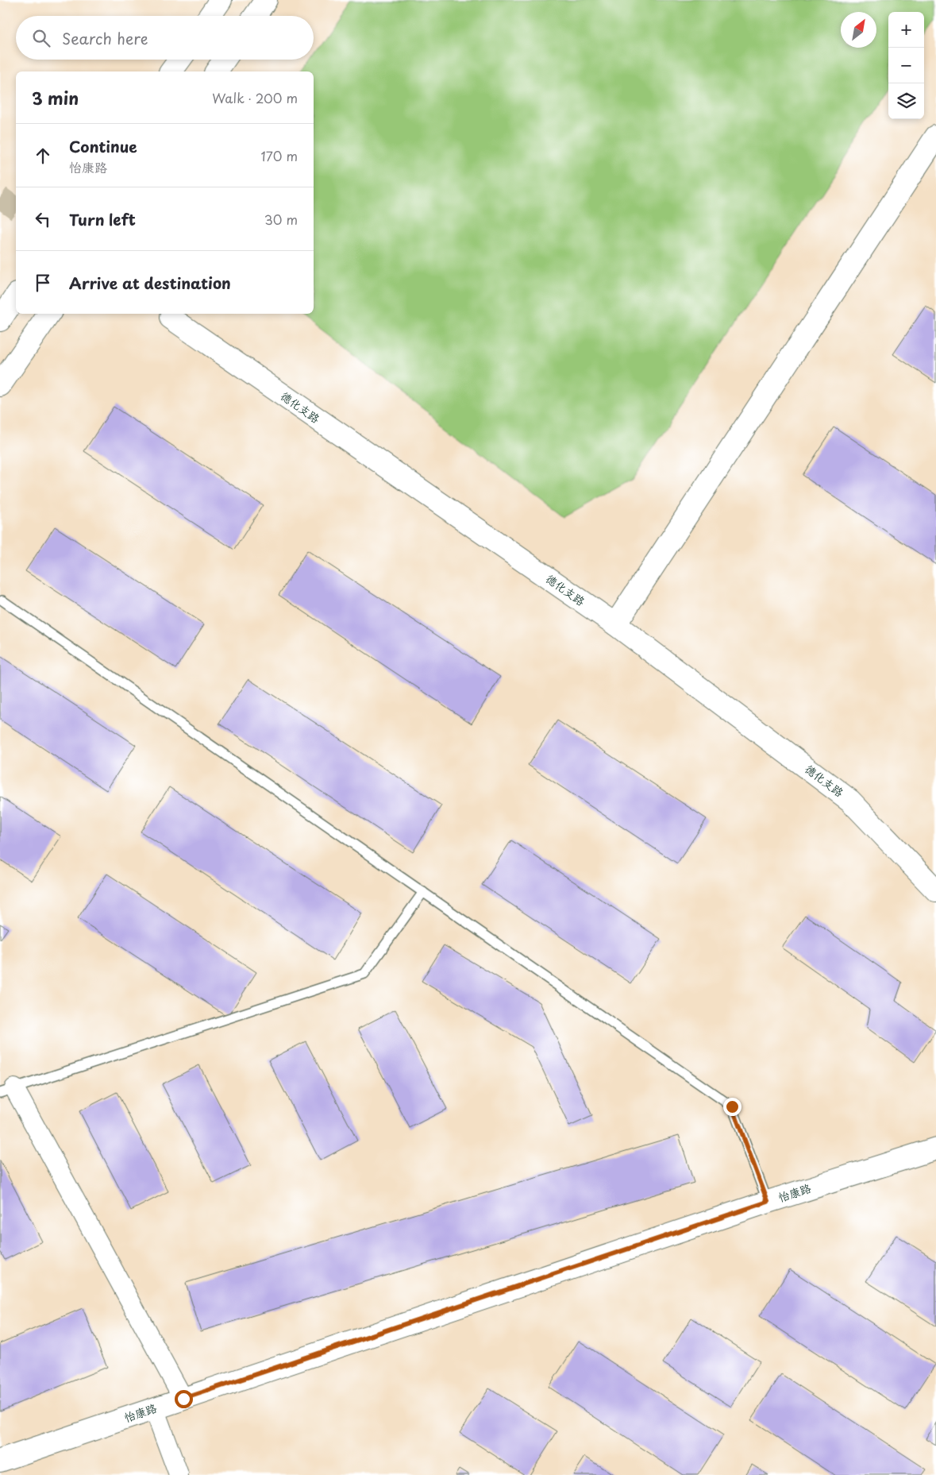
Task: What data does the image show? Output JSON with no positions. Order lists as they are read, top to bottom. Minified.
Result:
{"streets":{"main road":["德化支路","怡康路"]},"north":"top right","page":{"map_buttons":["+","−"],"search":"Search here","heading":["3 min","Walk · 200 m"],"list":[["Continue","怡康路","170 m"],["Turn left","30 m"],"Arrive at destination"]}}
